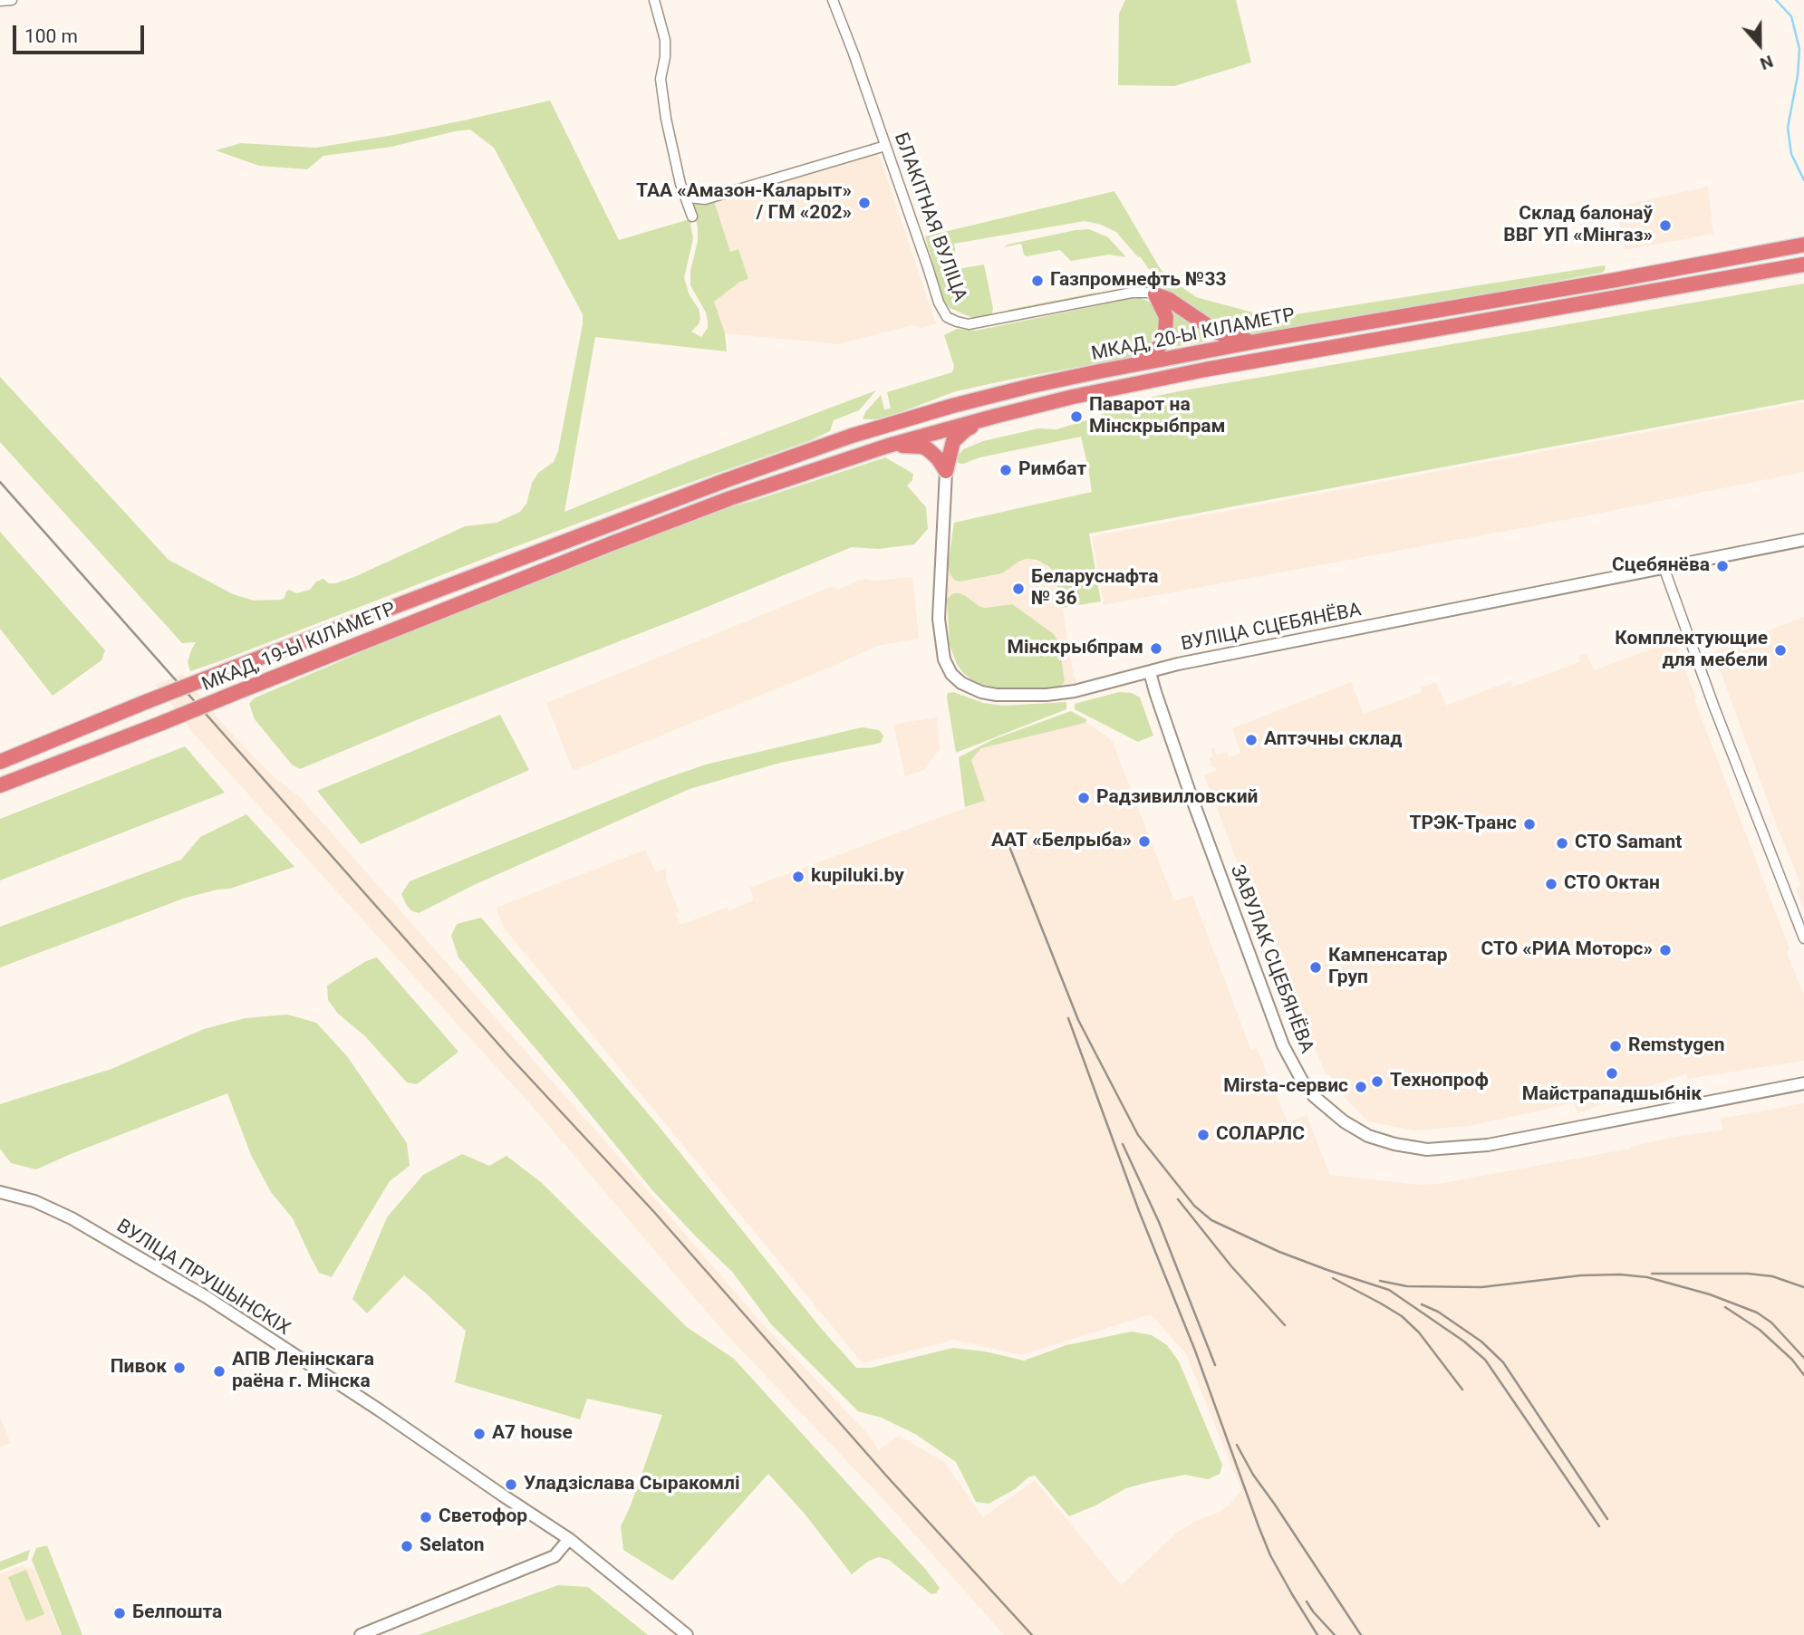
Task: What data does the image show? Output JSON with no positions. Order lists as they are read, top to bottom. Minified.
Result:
{"streets":{"highway":["МКАД, 20-Ы КІЛАМЕТР","МКАД, 19-Ы КІЛАМЕТР"],"street":["БЛАКІТНАЯ ВУЛІЦА","ВУЛІЦА СЦЕБЯНЁВА","ЗАВУЛАК СЦЕБЯНЁВА","ВУЛІЦА ПРУШЫНСКІХ"]},"crossings":[["МКАД, 20-Ы КІЛАМЕТР","МКАД, 19-Ы КІЛАМЕТР"],["ВУЛІЦА СЦЕБЯНЁВА","ЗАВУЛАК СЦЕБЯНЁВА"]],"places":["ТАА «Амазон-Каларыт» / ГМ «202»","Склад балонаў ВВГ УП «Мінгаз»","Газпромнефть №33","Паварот на Мінскрыбпрам","Римбат","Сцебянёва","Беларуснафта № 36","Мінскрыбпрам","Комплектующие для мебели","Аптэчны склад","Радзивилловский","ТРЭК-Транс","ААТ «Белрыба»","СТО Samant","kupiluki.by","СТО Октан","СТО «РИА Моторс»","Кампенсатар Груп","Remstygen","Майстрападшыбнік","Технопроф","Mirsta-сервис","СОЛАРЛС","Пивок","АПВ Ленінскага раёна г. Мінска","A7 house","Уладзіслава Сыракомлі","Светофор","Selaton","Белпошта"],"scale_bar":"100 m","north":"bottom"}
